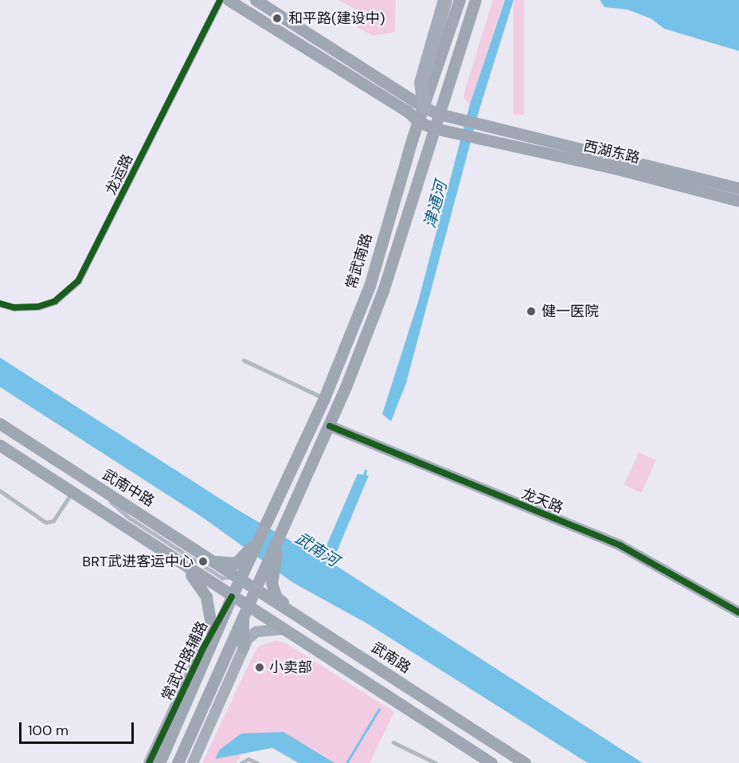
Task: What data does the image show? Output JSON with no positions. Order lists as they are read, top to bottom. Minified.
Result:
{"streets":{"main road":["西湖东路","常武南路","武南中路","武南路"],"street":["龙运路","龙天路","常武中路辅路"]},"crossings":[["西湖东路","常武南路"],["武南中路","武南路"]],"water":["津通河","武南河"],"places":["和平路(建设中)","健一医院","BRT武进客运中心","小卖部"],"scale_bar":"100 m"}
